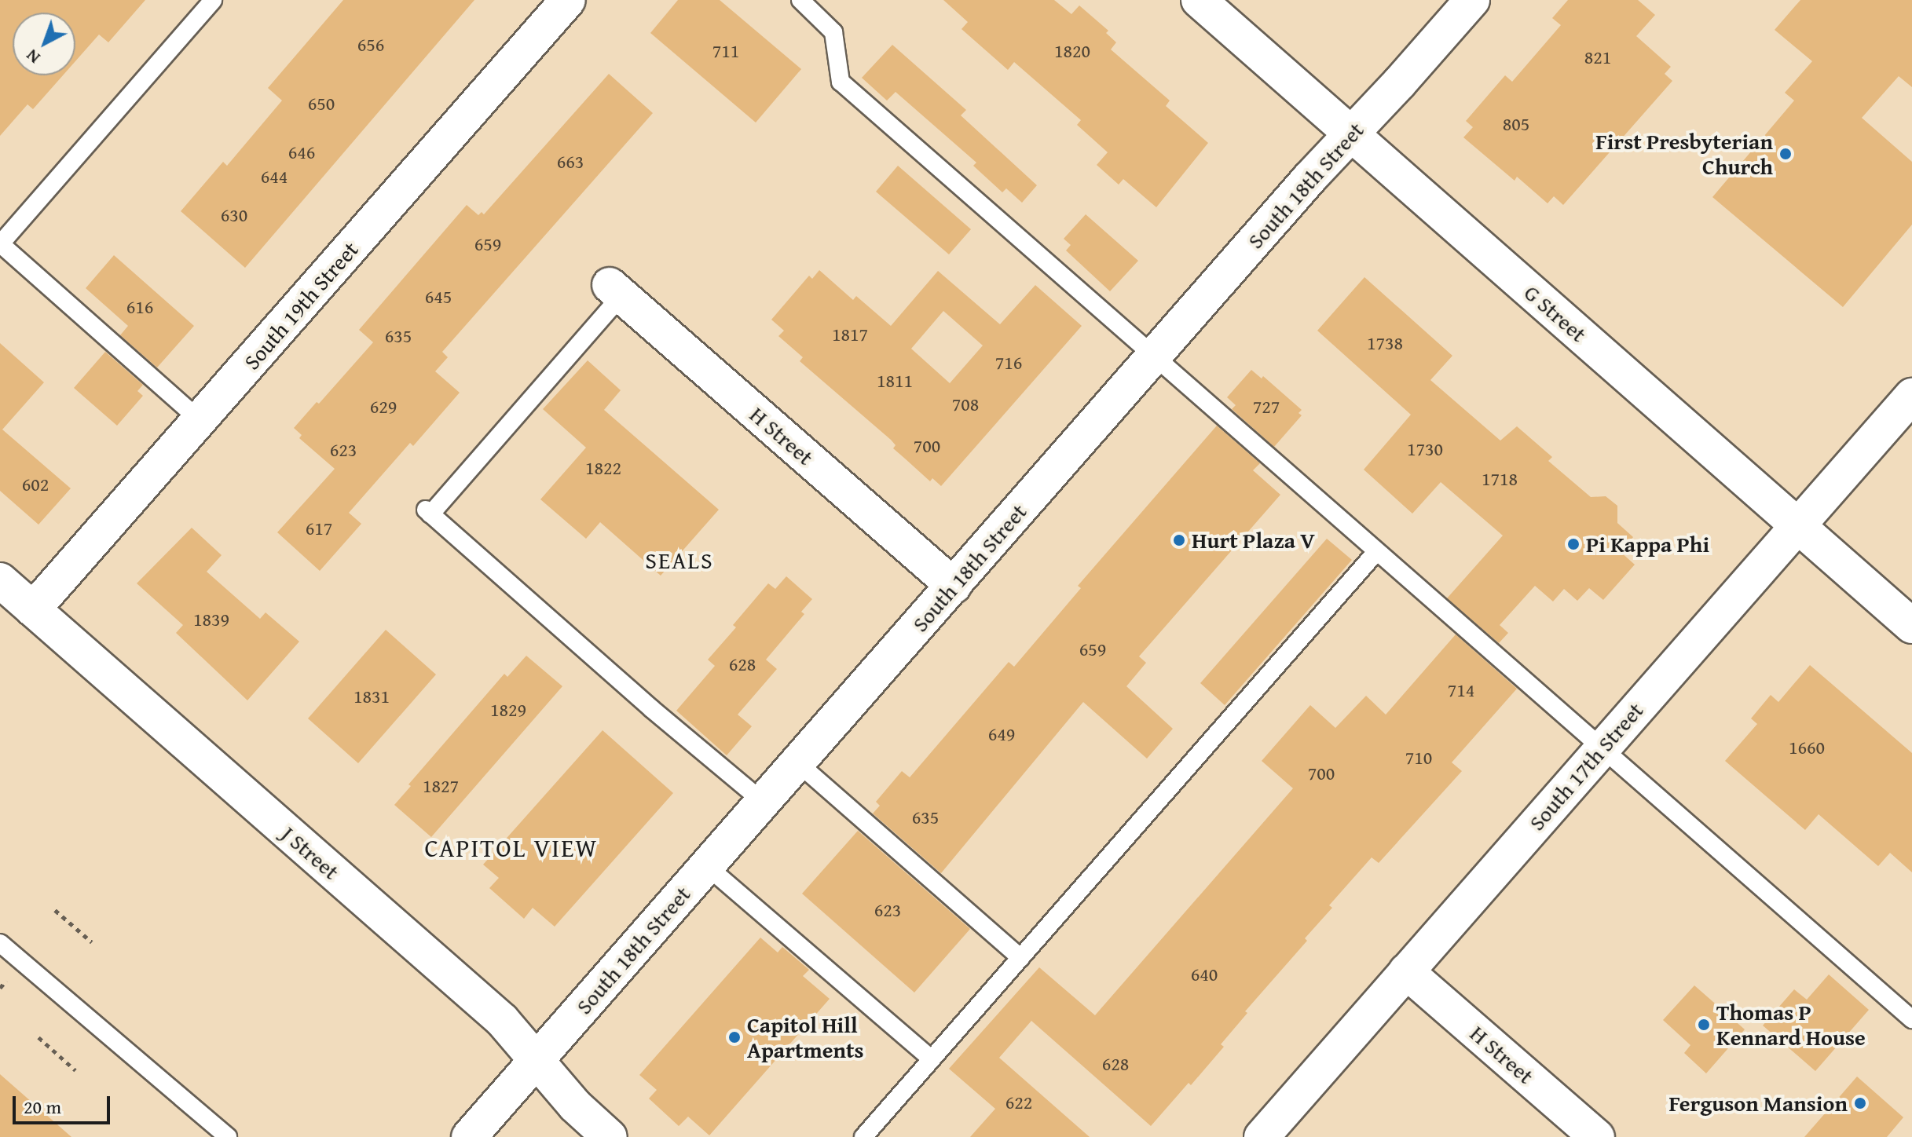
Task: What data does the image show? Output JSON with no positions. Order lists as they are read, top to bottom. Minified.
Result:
{"streets":{"street":["South 18th Street","South 19th Street","G Street","H Street","South 17th Street","J Street"]},"crossings":[["South 18th Street","G Street"],["South 18th Street","H Street"],["South 18th Street","J Street"],["South 19th Street","J Street"],["G Street","South 17th Street"],["H Street","South 17th Street"]],"districts":["SEALS","CAPITOL VIEW"],"places":["First Presbyterian Church","Hurt Plaza V","Pi Kappa Phi","Thomas P Kennard House","Capitol Hill Apartments","Ferguson Mansion"],"house_numbers":["656","711","1820","821","650","805","646","663","644","630","659","645","616","1817","635","1738","716","1811","708","629","727","700","1730","623","1822","1718","602","617","1839","659","628","714","1831","1829","649","1660","710","700","1827","635","623","640","628","622"],"scale_bar":"20 m","north":"bottom left"}
